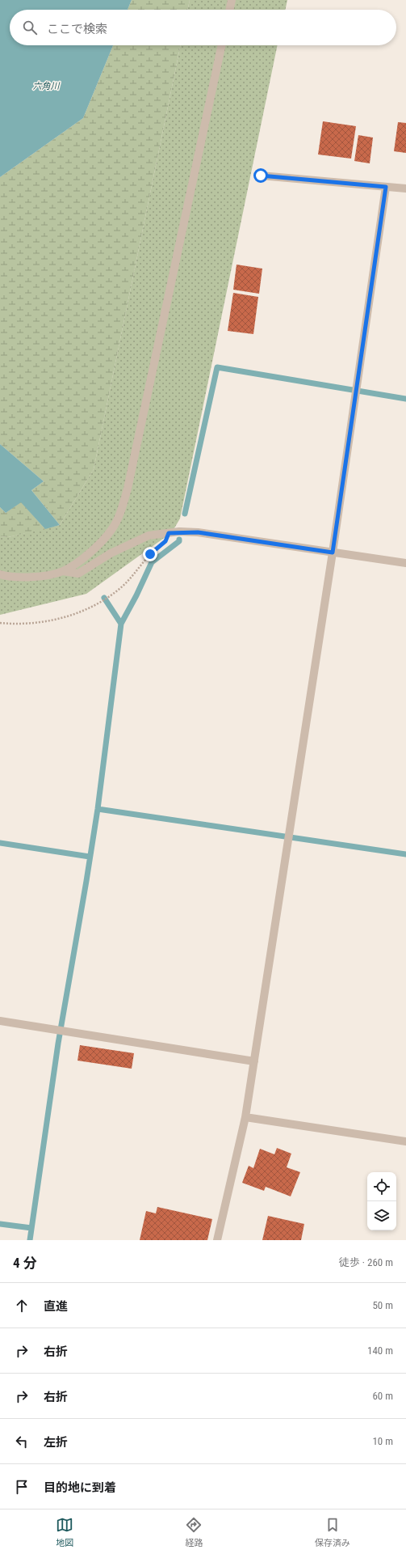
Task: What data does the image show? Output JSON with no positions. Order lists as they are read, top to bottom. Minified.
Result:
{"water":["六角川"],"page":{"search":"ここで検索","heading":["4 分","徒歩 · 260 m"],"list":[["直進","50 m"],["右折","140 m"],["右折","60 m"],["左折","10 m"],"目的地に到着"],"nav":["地図","経路","保存済み"]}}
